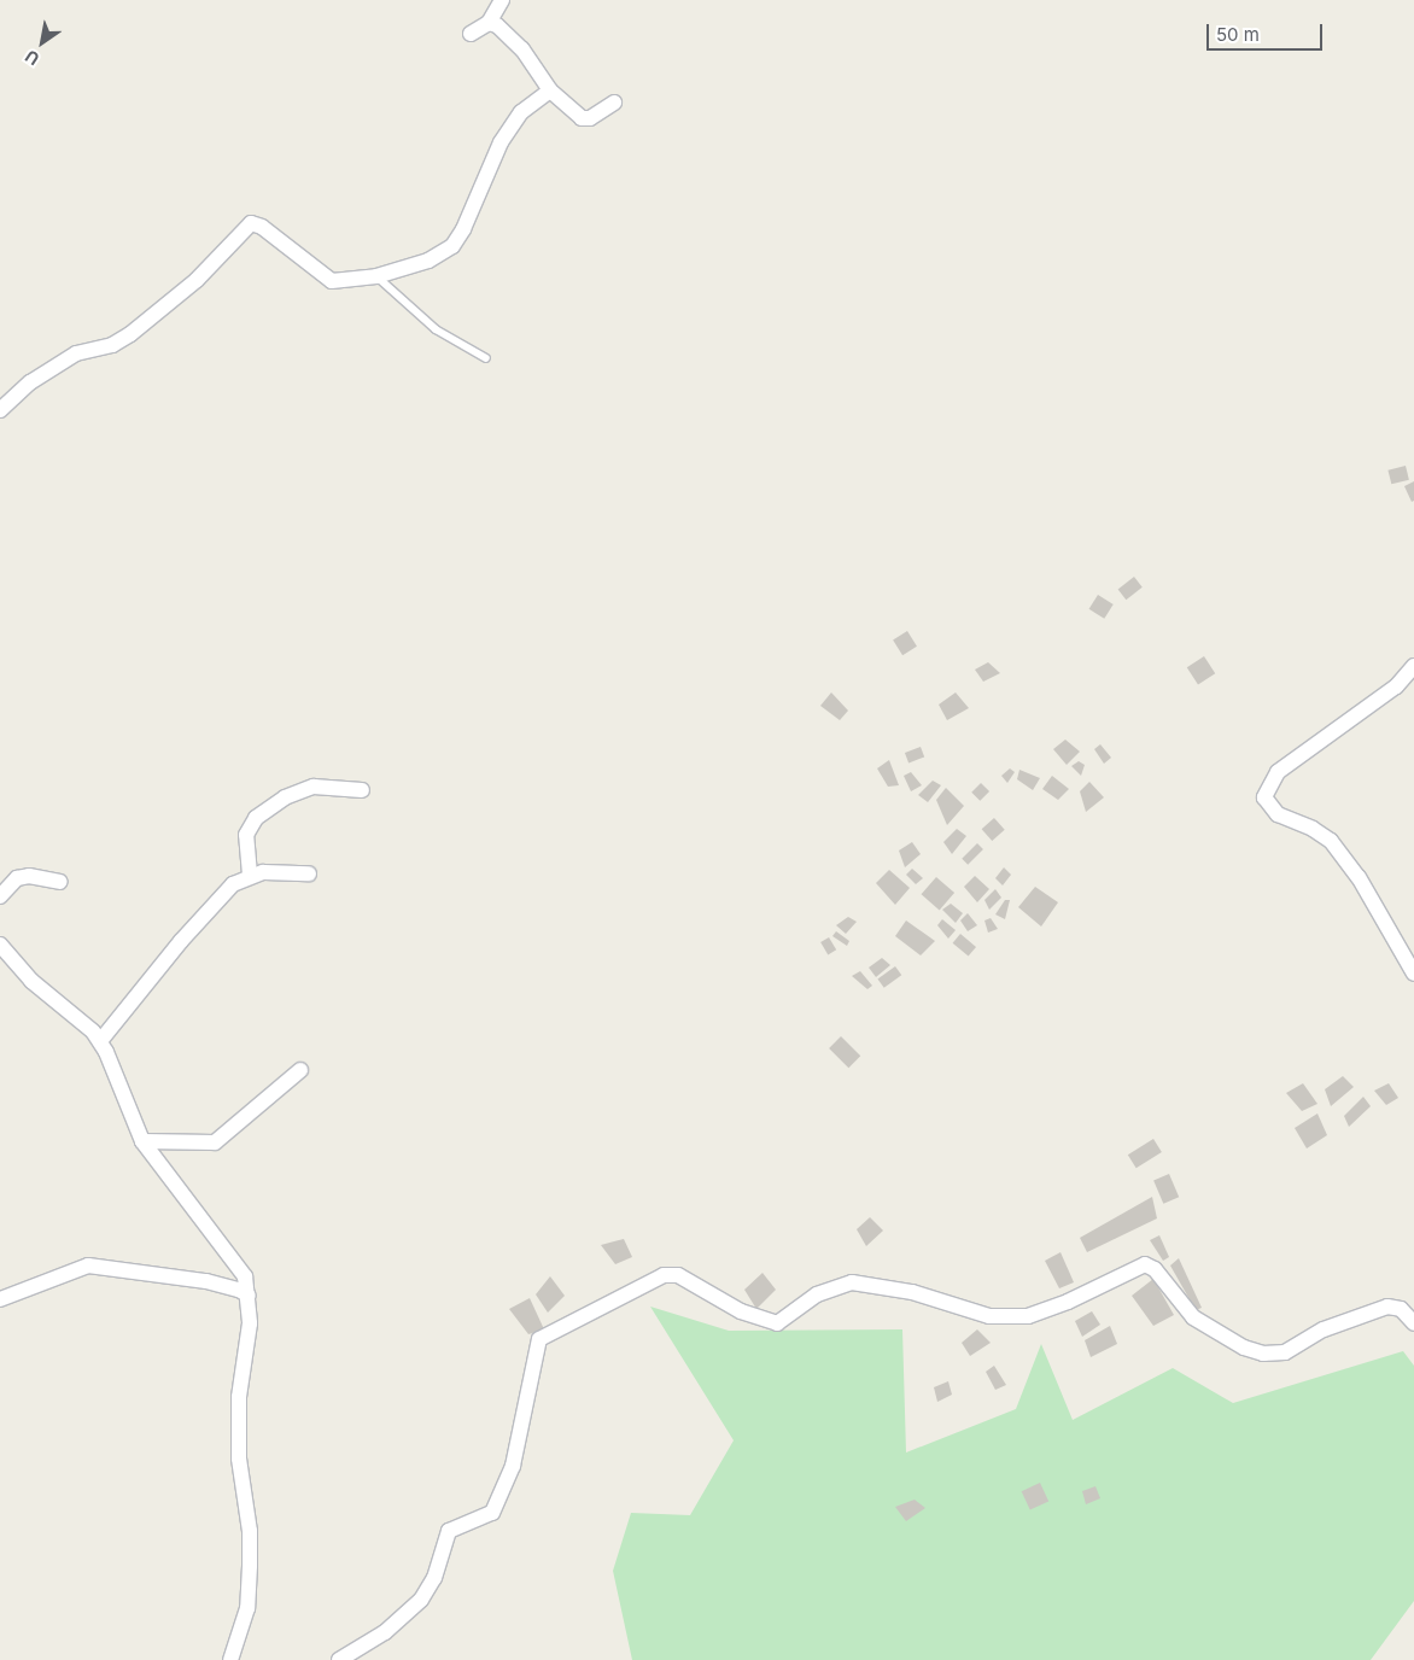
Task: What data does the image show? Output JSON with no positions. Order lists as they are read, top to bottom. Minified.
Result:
{"scale_bar":"50 m","north":"bottom left"}
